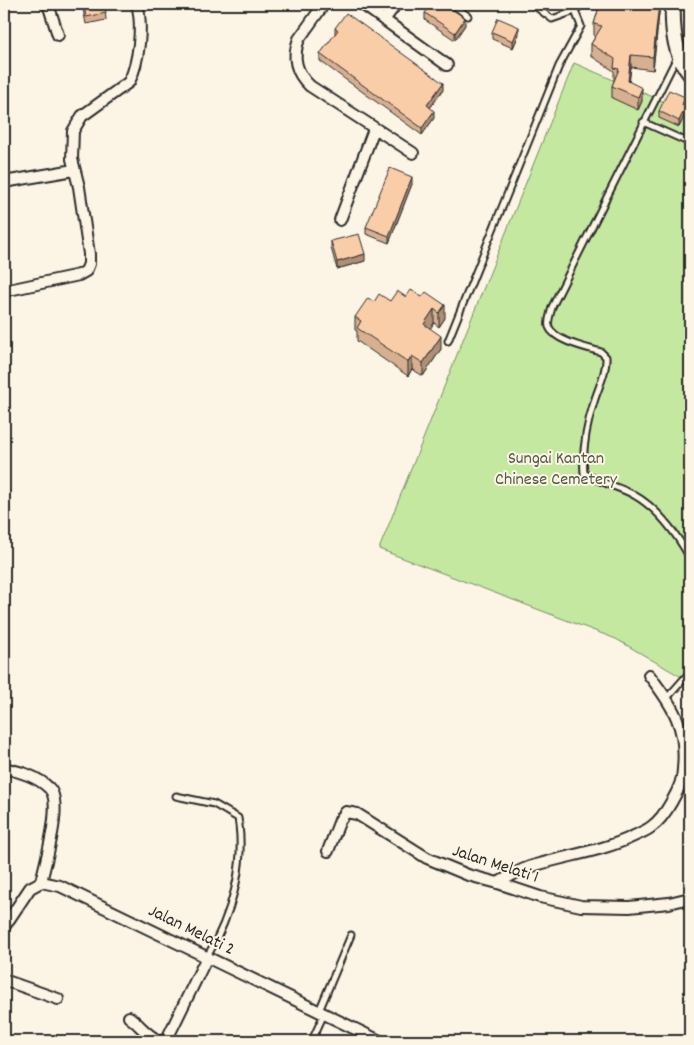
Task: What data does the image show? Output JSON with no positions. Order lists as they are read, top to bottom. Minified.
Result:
{"streets":{"street":["Jalan Melati 1","Jalan Melati 2"]},"parks":["Sungai Kantan Chinese Cemetery"]}
